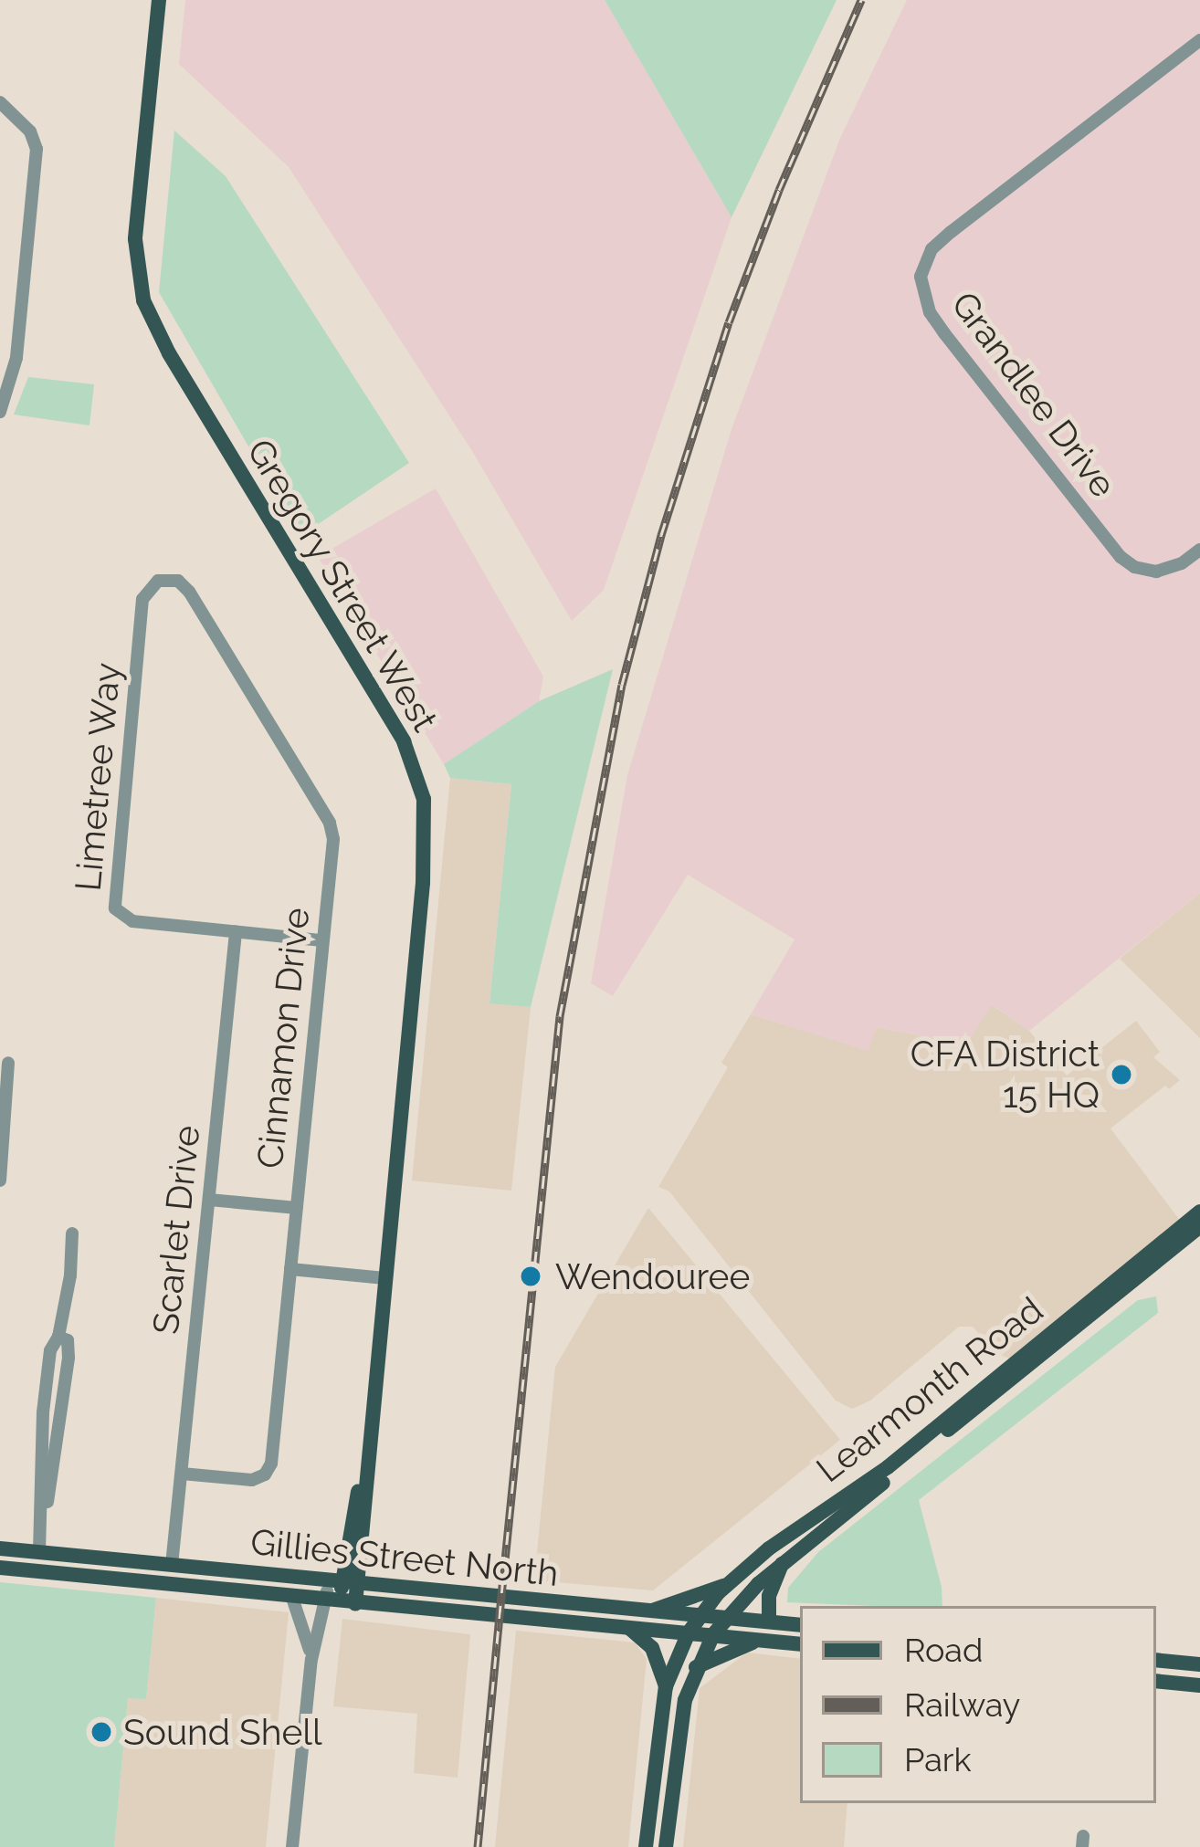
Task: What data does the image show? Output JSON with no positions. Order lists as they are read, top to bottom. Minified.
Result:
{"streets":{"main road":["Gregory Street West","Learmonth Road","Gillies Street North"],"street":["Grandlee Drive","Limetree Way","Cinnamon Drive","Scarlet Drive"]},"crossings":[["Gregory Street West","Gillies Street North"],["Limetree Way","Cinnamon Drive"],["Limetree Way","Scarlet Drive"],["Cinnamon Drive","Scarlet Drive"],["Scarlet Drive","Gillies Street North"],["Learmonth Road","Gillies Street North"]],"places":["CFA District 15 HQ","Wendouree","Sound Shell"],"legend":["Road","Railway","Park"]}
